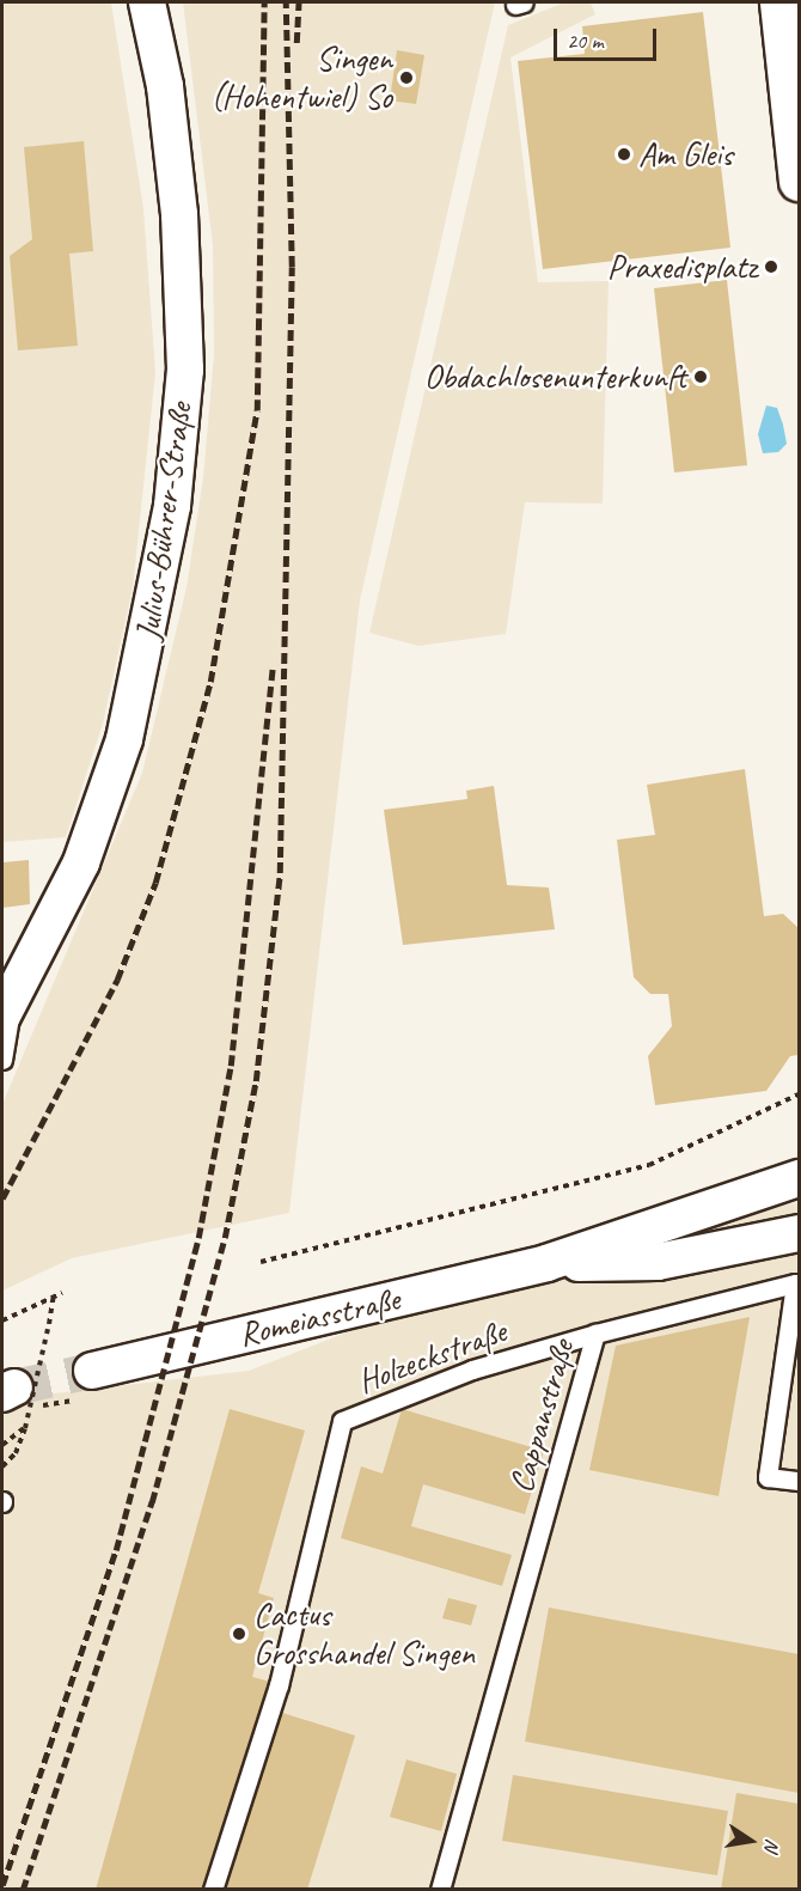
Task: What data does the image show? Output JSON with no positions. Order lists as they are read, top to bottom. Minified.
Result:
{"streets":{"street":["Julius-Bührer-Straße","Romeiasstraße"],"lane":["Holzeckstraße","Cappanstraße"]},"crossings":[["Holzeckstraße","Cappanstraße"]],"places":["Singen (Hohentwiel) So","Am Gleis","Praxedisplatz","Obdachlosenunterkunft","Cactus Grosshandel Singen"],"scale_bar":"20 m","north":"right"}
